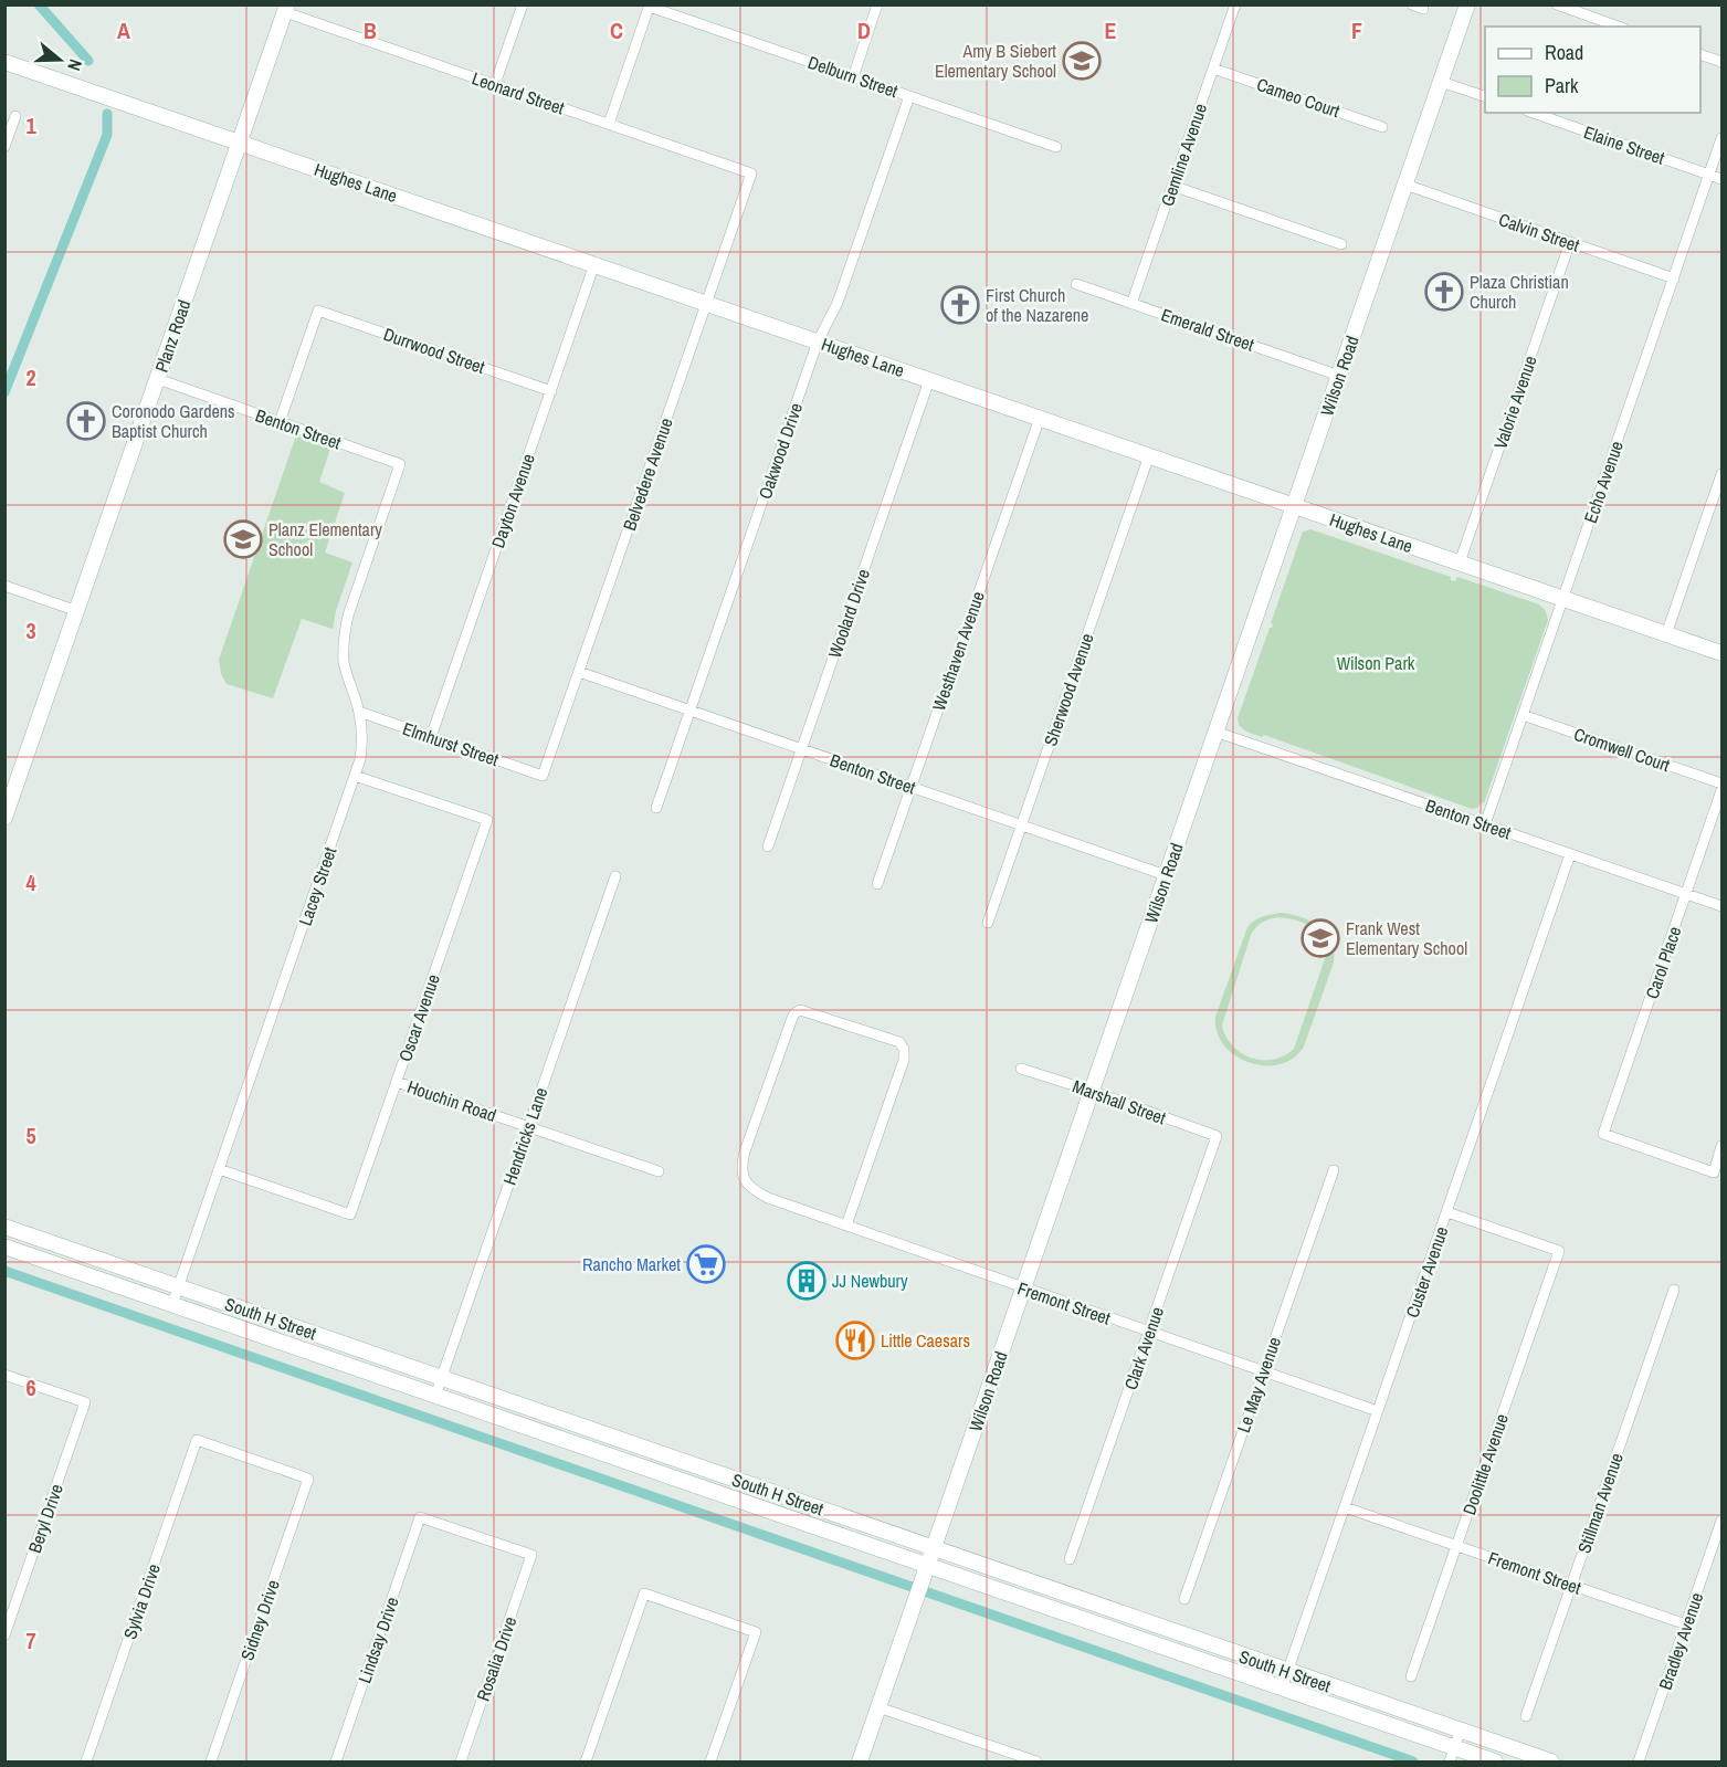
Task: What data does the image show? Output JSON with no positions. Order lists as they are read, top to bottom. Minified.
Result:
{"streets":{"street":["Delburn Street","Leonard Street","Cameo Court","Elaine Street","Gemline Avenue","Hughes Lane","Calvin Street","Emerald Street","Planz Road","Durrwood Street","Wilson Road","Valorie Avenue","Benton Street","Oakwood Drive","Belvedere Avenue","Echo Avenue","Dayton Avenue","Woolard Drive","Westhaven Avenue","Sherwood Avenue","Elmhurst Street","Cromwell Court","Lacey Street","Carol Place","Oscar Avenue","Houchin Road","Marshall Street","Hendricks Lane","Custer Avenue","Fremont Street","South H Street","Clark Avenue","Le May Avenue","Doolittle Avenue","Stillman Avenue","Beryl Drive","Sylvia Drive","Sidney Drive","Lindsay Drive","Bradley Avenue","Rosalia Drive"]},"crossings":[["Delburn Street","Oakwood Drive"],["Leonard Street","Planz Road"],["Leonard Street","Belvedere Avenue"],["Cameo Court","Gemline Avenue"],["Elaine Street","Echo Avenue"],["Gemline Avenue","Emerald Street"],["Hughes Lane","Planz Road"],["Hughes Lane","Wilson Road"],["Hughes Lane","Valorie Avenue"],["Hughes Lane","Oakwood Drive"],["Hughes Lane","Belvedere Avenue"],["Hughes Lane","Echo Avenue"],["Hughes Lane","Dayton Avenue"],["Hughes Lane","Woolard Drive"],["Hughes Lane","Westhaven Avenue"],["Hughes Lane","Sherwood Avenue"],["Calvin Street","Wilson Road"],["Calvin Street","Valorie Avenue"],["Calvin Street","Echo Avenue"],["Emerald Street","Wilson Road"],["Planz Road","Benton Street"],["Durrwood Street","Benton Street"],["Durrwood Street","Dayton Avenue"],["Wilson Road","Benton Street"],["Wilson Road","Marshall Street"],["Wilson Road","Fremont Street"],["Wilson Road","South H Street"],["Benton Street","Oakwood Drive"],["Benton Street","Belvedere Avenue"],["Benton Street","Echo Avenue"],["Benton Street","Woolard Drive"],["Benton Street","Westhaven Avenue"],["Benton Street","Sherwood Avenue"],["Benton Street","Lacey Street"],["Benton Street","Carol Place"],["Benton Street","Custer Avenue"],["Belvedere Avenue","Elmhurst Street"],["Echo Avenue","Cromwell Court"],["Dayton Avenue","Elmhurst Street"],["Elmhurst Street","Lacey Street"],["Lacey Street","Oscar Avenue"],["Lacey Street","South H Street"],["Oscar Avenue","Houchin Road"],["Houchin Road","Hendricks Lane"],["Marshall Street","Clark Avenue"],["Hendricks Lane","South H Street"],["Custer Avenue","Fremont Street"],["Custer Avenue","South H Street"],["Custer Avenue","Doolittle Avenue"],["Fremont Street","Clark Avenue"],["Fremont Street","Le May Avenue"],["Fremont Street","Doolittle Avenue"],["Fremont Street","Stillman Avenue"],["Fremont Street","Bradley Avenue"],["Sylvia Drive","Sidney Drive"],["Lindsay Drive","Rosalia Drive"]],"parks":["Wilson Park"],"places":{"school or university":["Amy B Siebert Elementary School","Planz Elementary School","Frank West Elementary School"],"church":["Plaza Christian Church","First Church of the Nazarene","Coronodo Gardens Baptist Church"],"supermarket":["Rancho Market"],"building":["JJ Newbury"],"restaurant":["Little Caesars"]},"legend":["Road","Park"],"north":"right","grid":{"columns":["A","B","C","D","E","F"],"rows":["1","2","3","4","5","6","7"]}}
